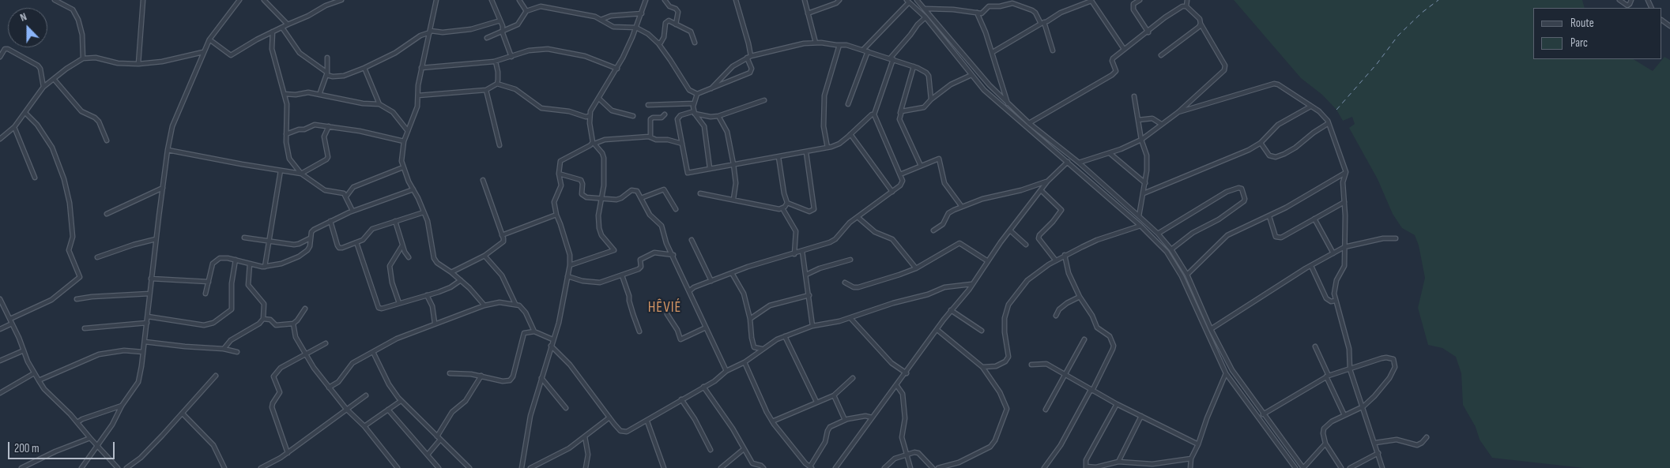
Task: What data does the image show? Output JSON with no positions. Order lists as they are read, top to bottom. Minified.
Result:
{"districts":["HÊVIÉ"],"legend":["Route","Parc"],"scale_bar":"200 m","north":"top"}
